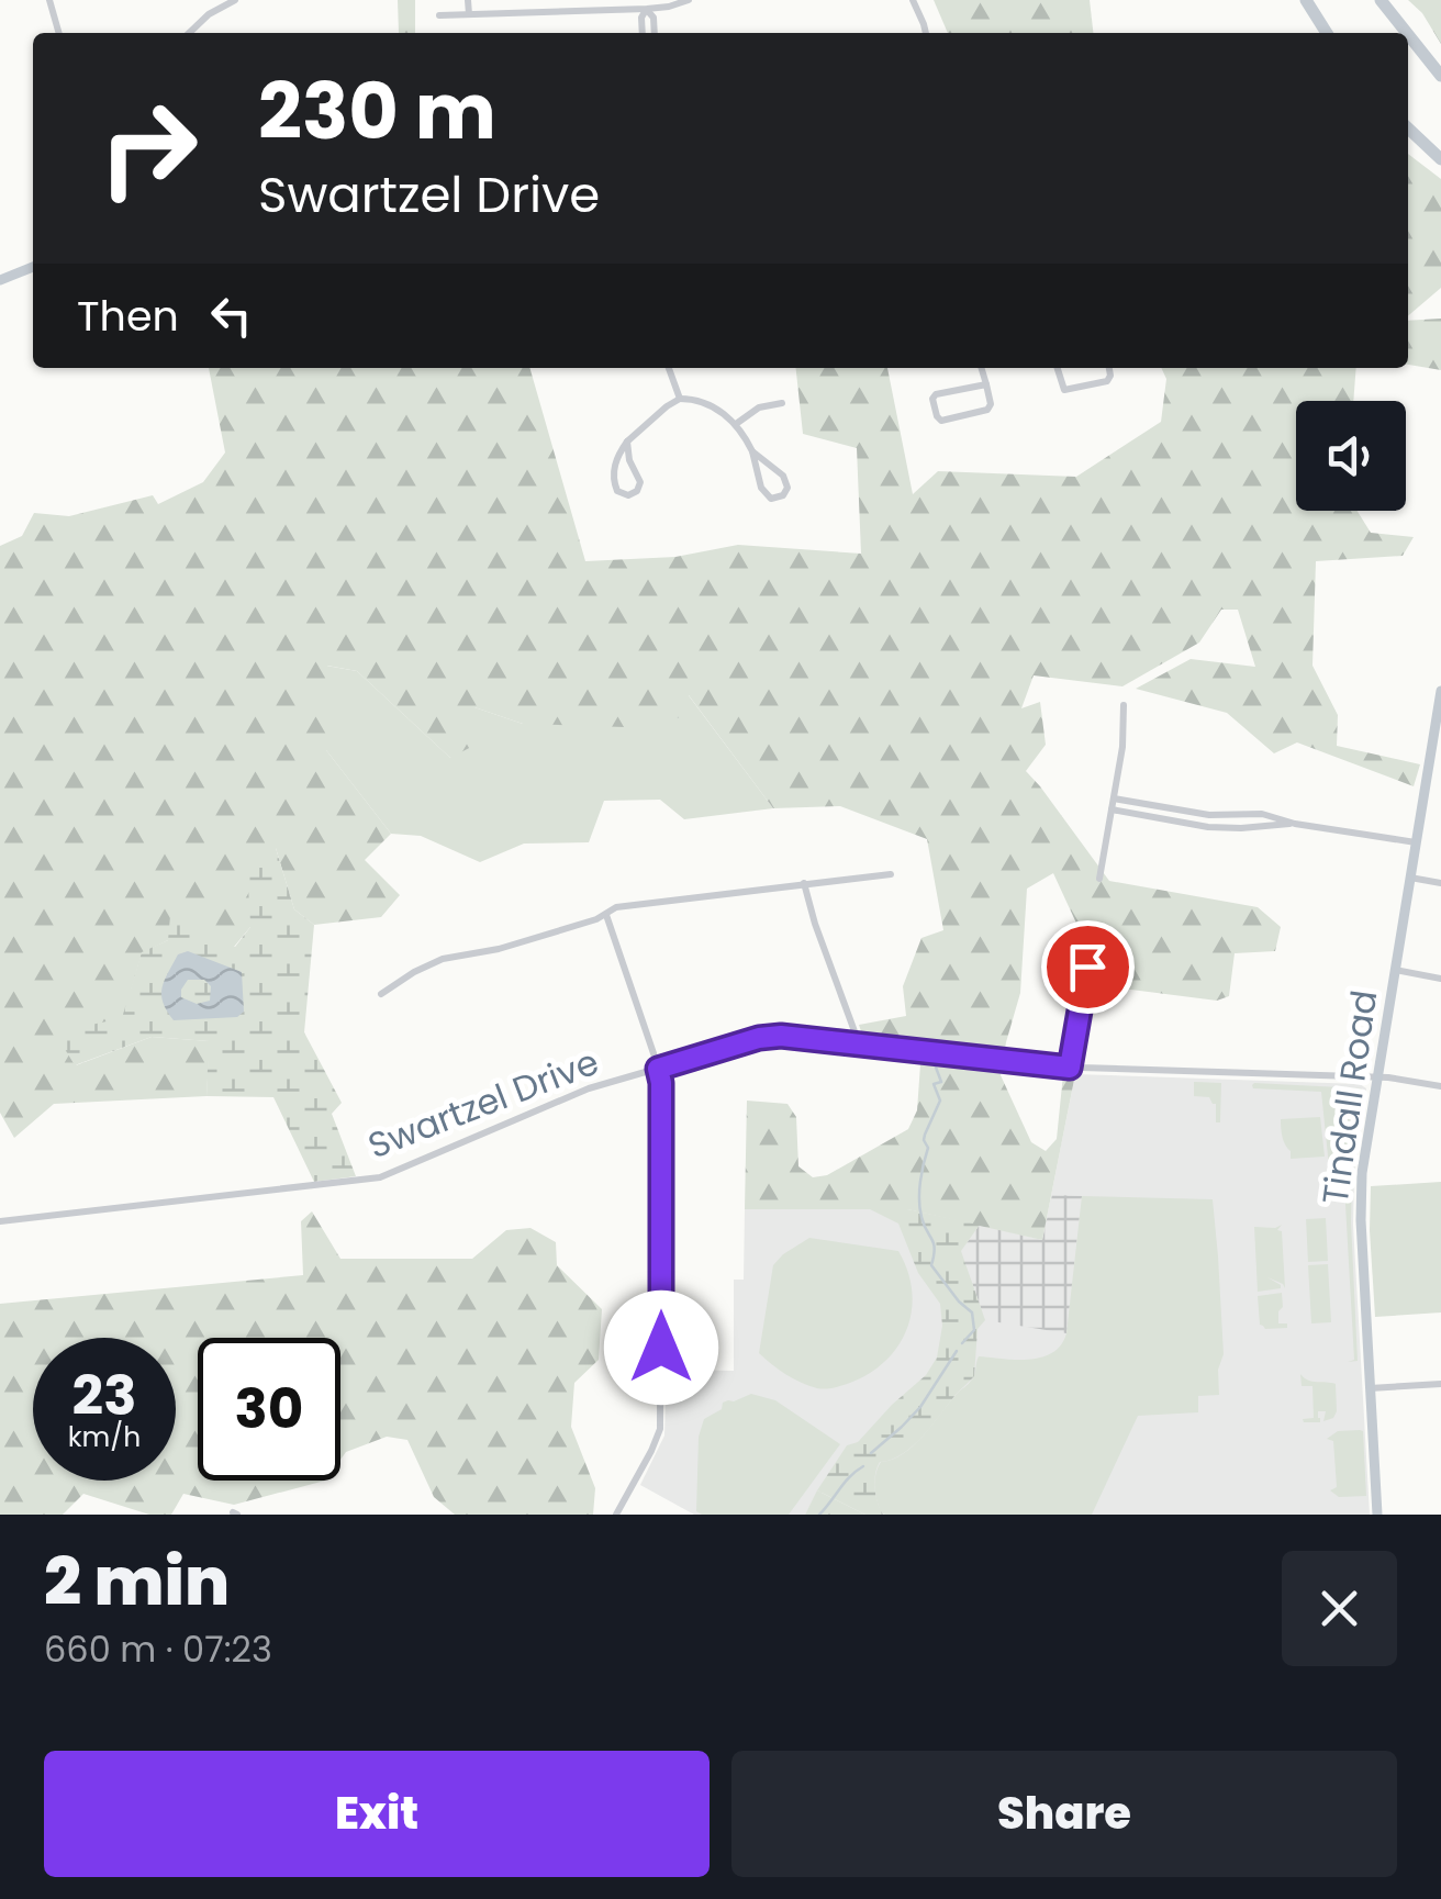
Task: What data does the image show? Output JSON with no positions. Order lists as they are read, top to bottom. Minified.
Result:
{"streets":{"street":["Tindall Road","Swartzel Drive"]},"crossings":[["Tindall Road","Swartzel Drive"]],"page":{"turn":["230 m","Swartzel Drive"],"then":"Then","speed":"23 km/h","limit":"30","heading":["2 min","660 m · 07:23"],"buttons":["Exit","Share"]}}
